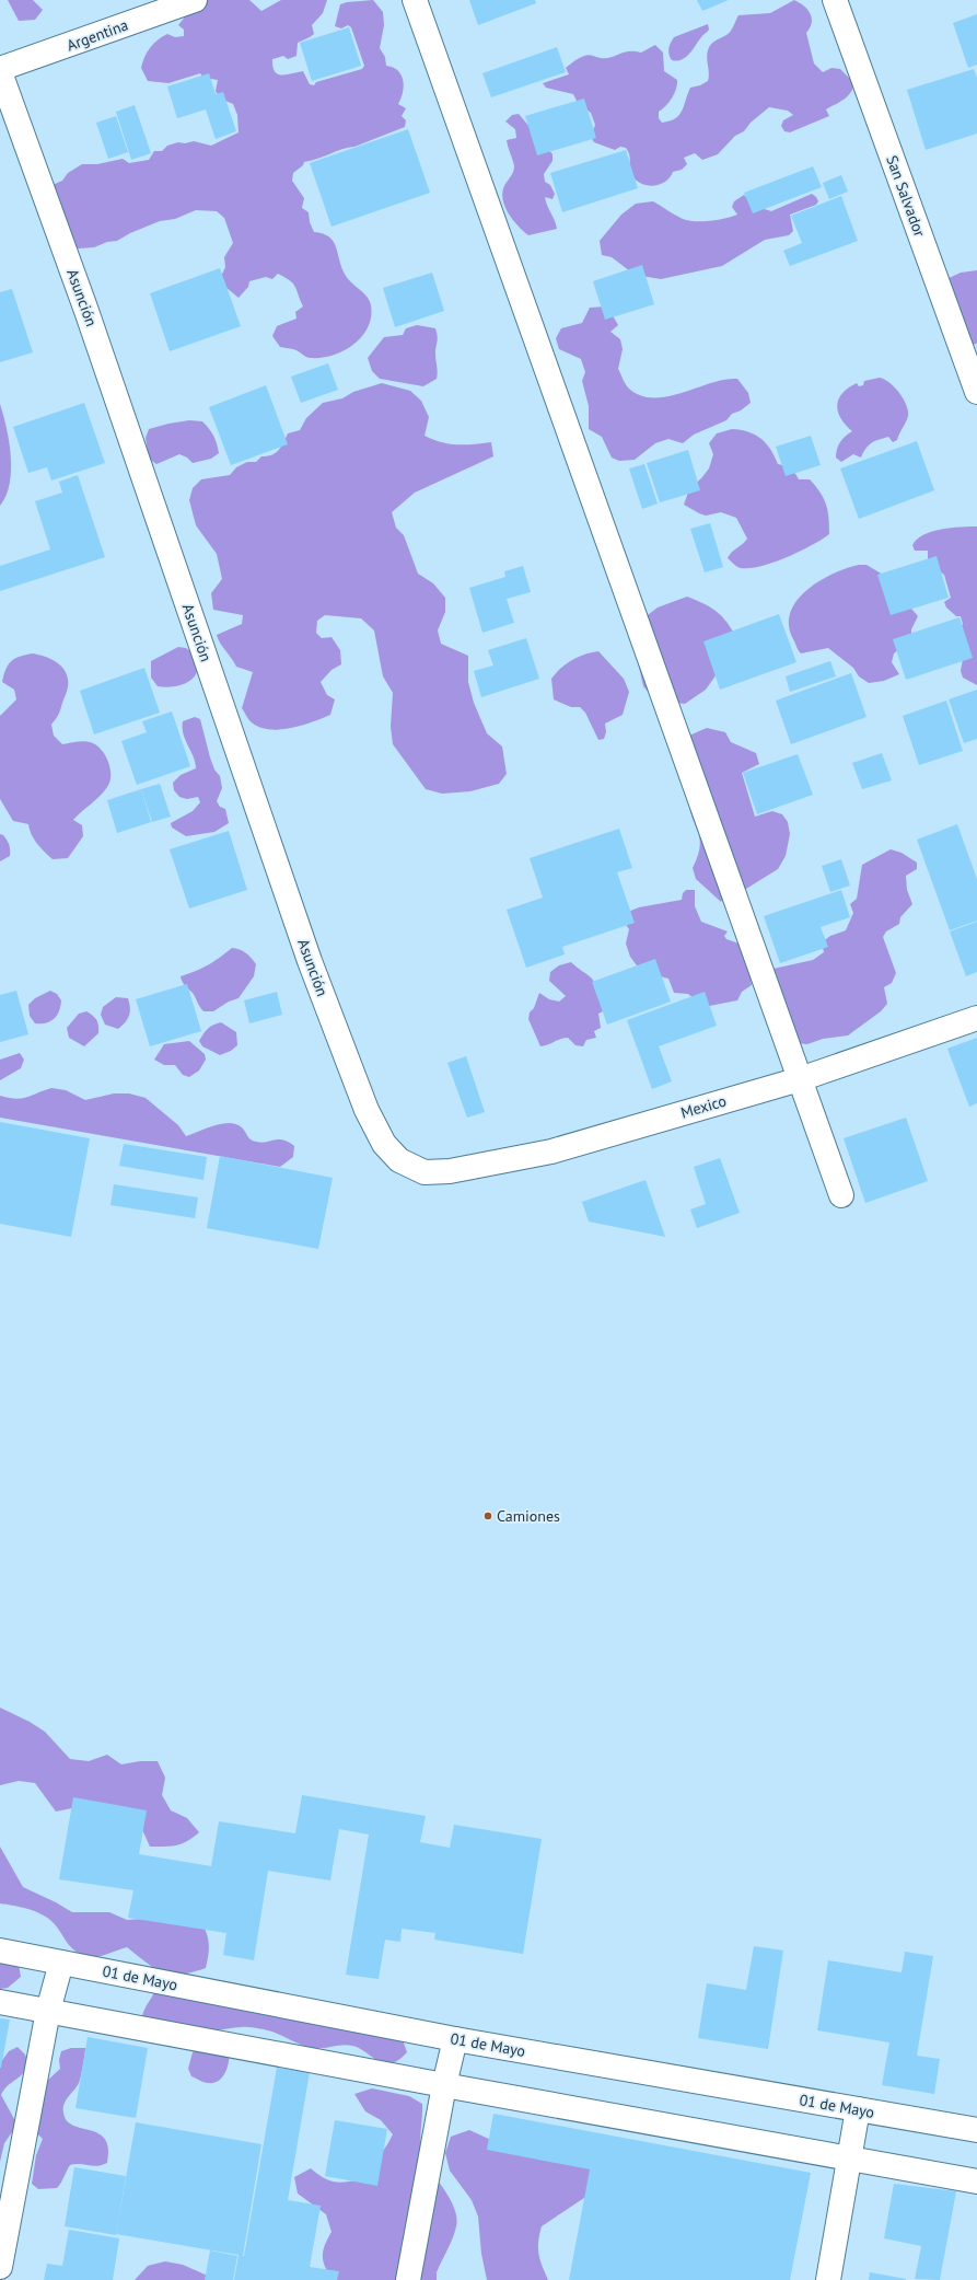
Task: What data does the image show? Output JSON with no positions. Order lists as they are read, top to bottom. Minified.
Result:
{"streets":{"street":["Argentina","San Salvador","Asunción","Mexico","01 de Mayo"]},"crossings":[["Argentina","Asunción"],["Asunción","Mexico"]],"places":["Camiones"]}
